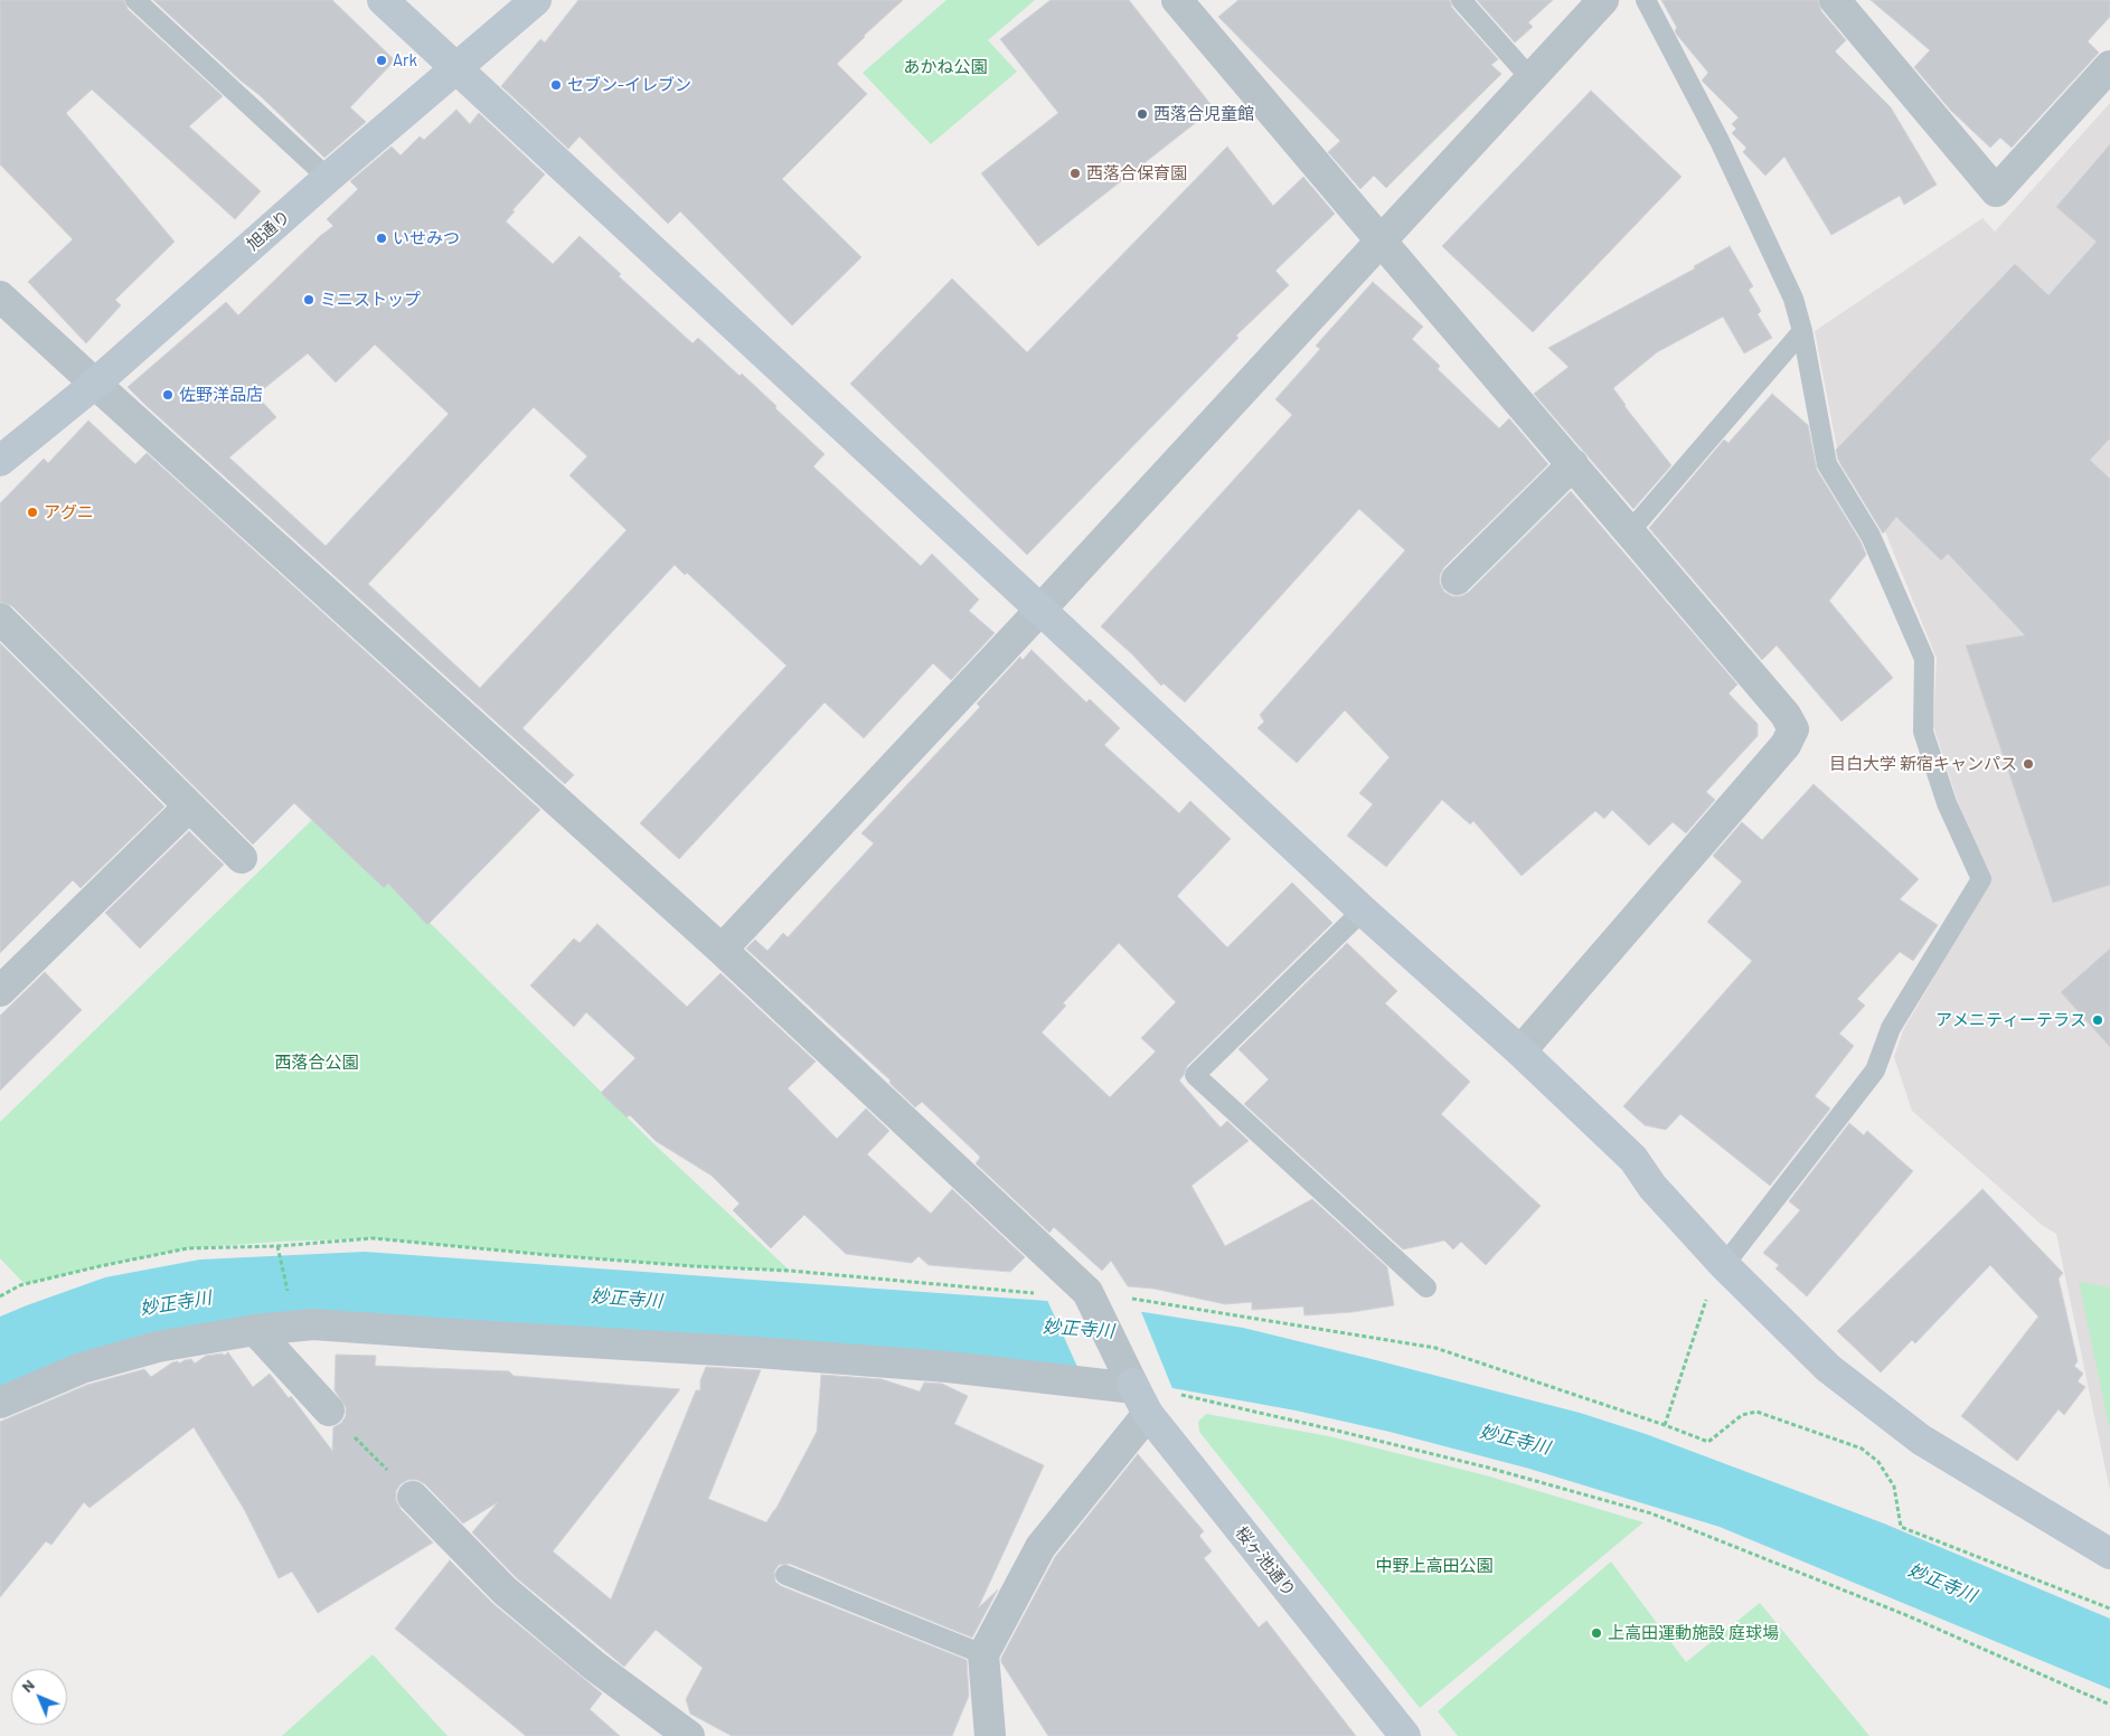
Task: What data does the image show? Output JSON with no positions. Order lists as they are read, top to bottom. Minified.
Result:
{"streets":{"street":["旭通り","桜ヶ池通り"]},"water":["妙正寺川"],"parks":["あかね公園","西落合公園","中野上高田公園"],"places":["Ark","セブン-イレブン","西落合児童館","西落合保育園","いせみつ","ミニストップ","佐野洋品店","アグニ","目白大学 新宿キャンパス","アメニティーテラス","上高田運動施設 庭球場"],"north":"top left"}
